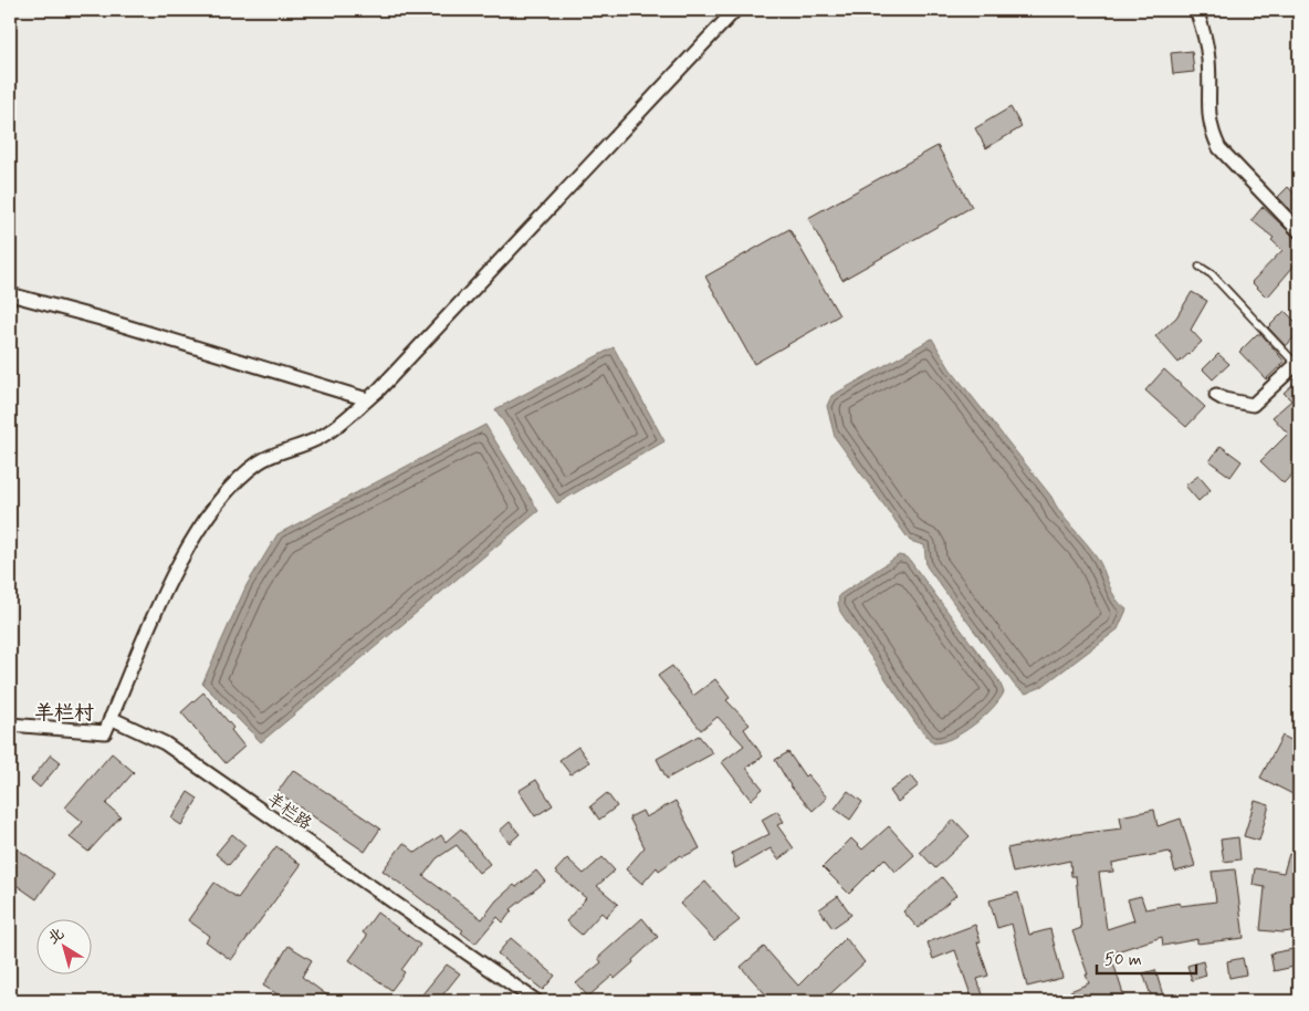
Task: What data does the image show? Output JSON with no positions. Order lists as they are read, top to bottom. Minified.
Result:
{"streets":{"street":["羊栏路"]},"districts":["羊栏村"],"scale_bar":"50 m","north":"top left"}
